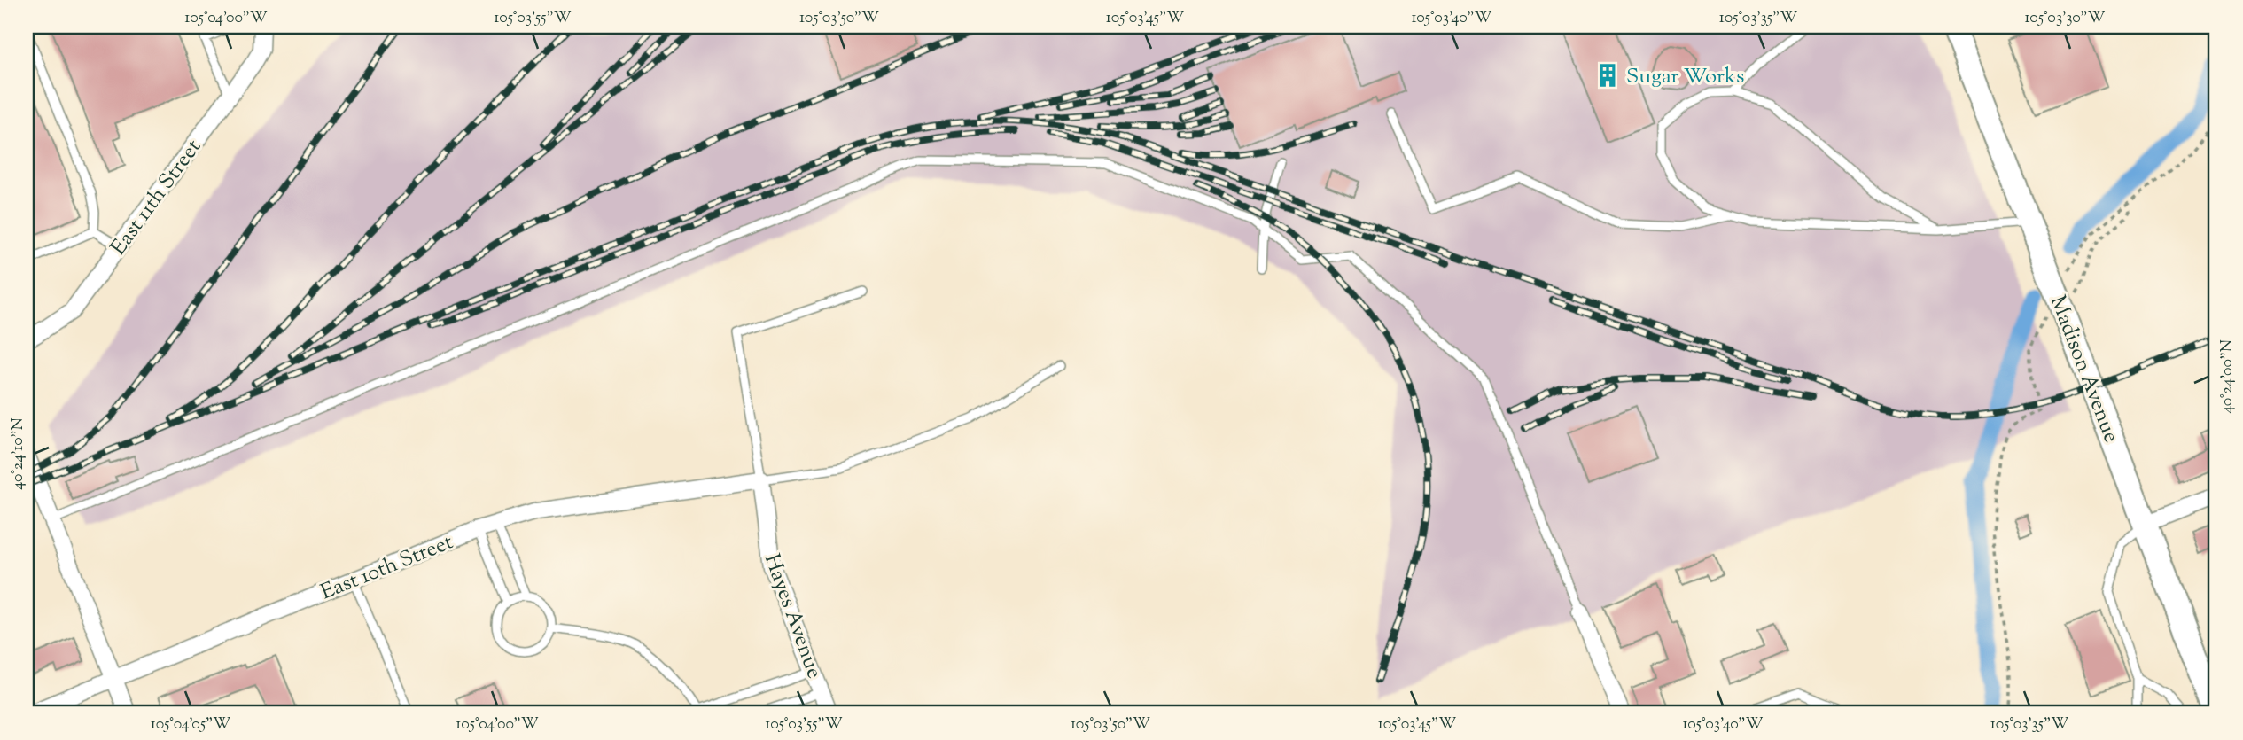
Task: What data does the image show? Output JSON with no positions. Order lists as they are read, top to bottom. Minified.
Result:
{"streets":{"main road":["Madison Avenue"],"street":["East 11th Street","East 10th Street","Hayes Avenue"]},"crossings":[["East 10th Street","Hayes Avenue"]],"places":{"building":["Sugar Works"]},"coordinates":["105°04'00\"W","105°03'55\"W","105°03'50\"W","105°03'45\"W","105°03'40\"W","105°03'35\"W","105°03'30\"W","40°24'00\"N","40°24'10\"N","105°04'05\"W"]}
